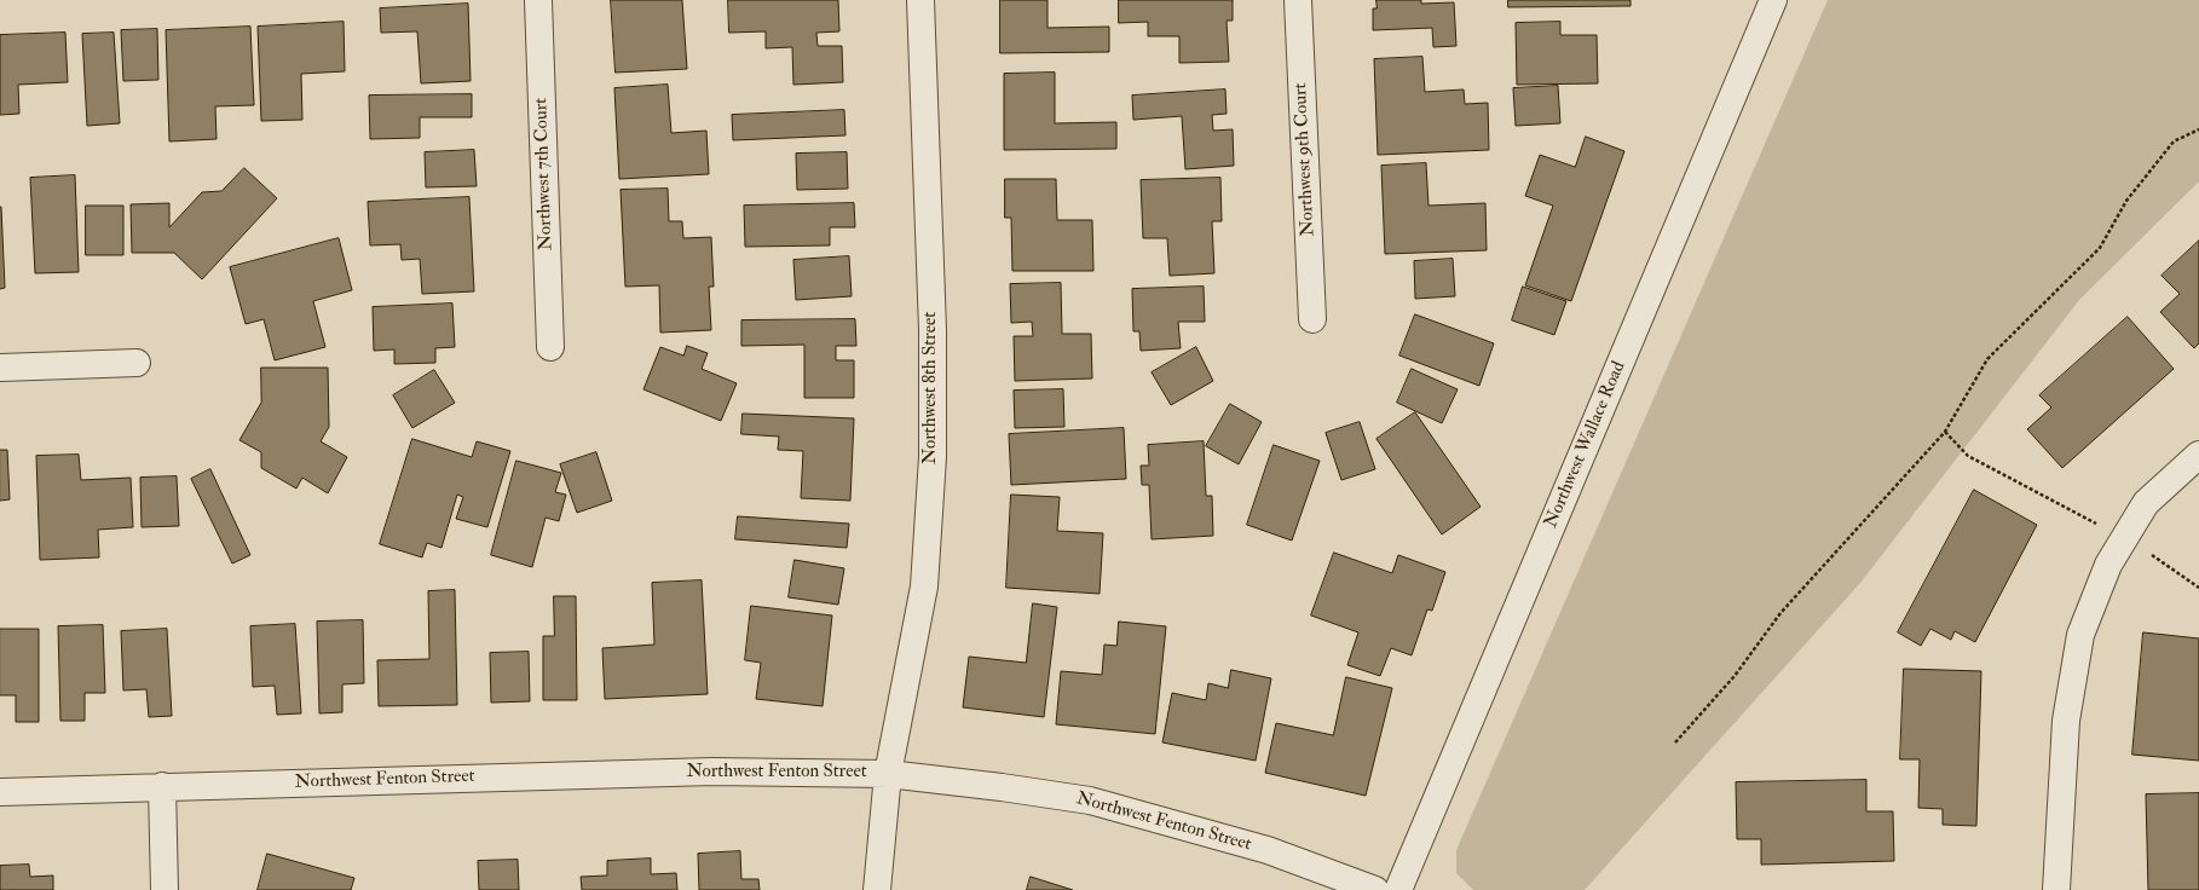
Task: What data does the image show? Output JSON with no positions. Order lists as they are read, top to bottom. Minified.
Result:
{"streets":{"street":["Northwest 9th Court","Northwest 7th Court","Northwest 8th Street","Northwest Wallace Road","Northwest Fenton Street"]},"crossings":[["Northwest 8th Street","Northwest Fenton Street"]]}
